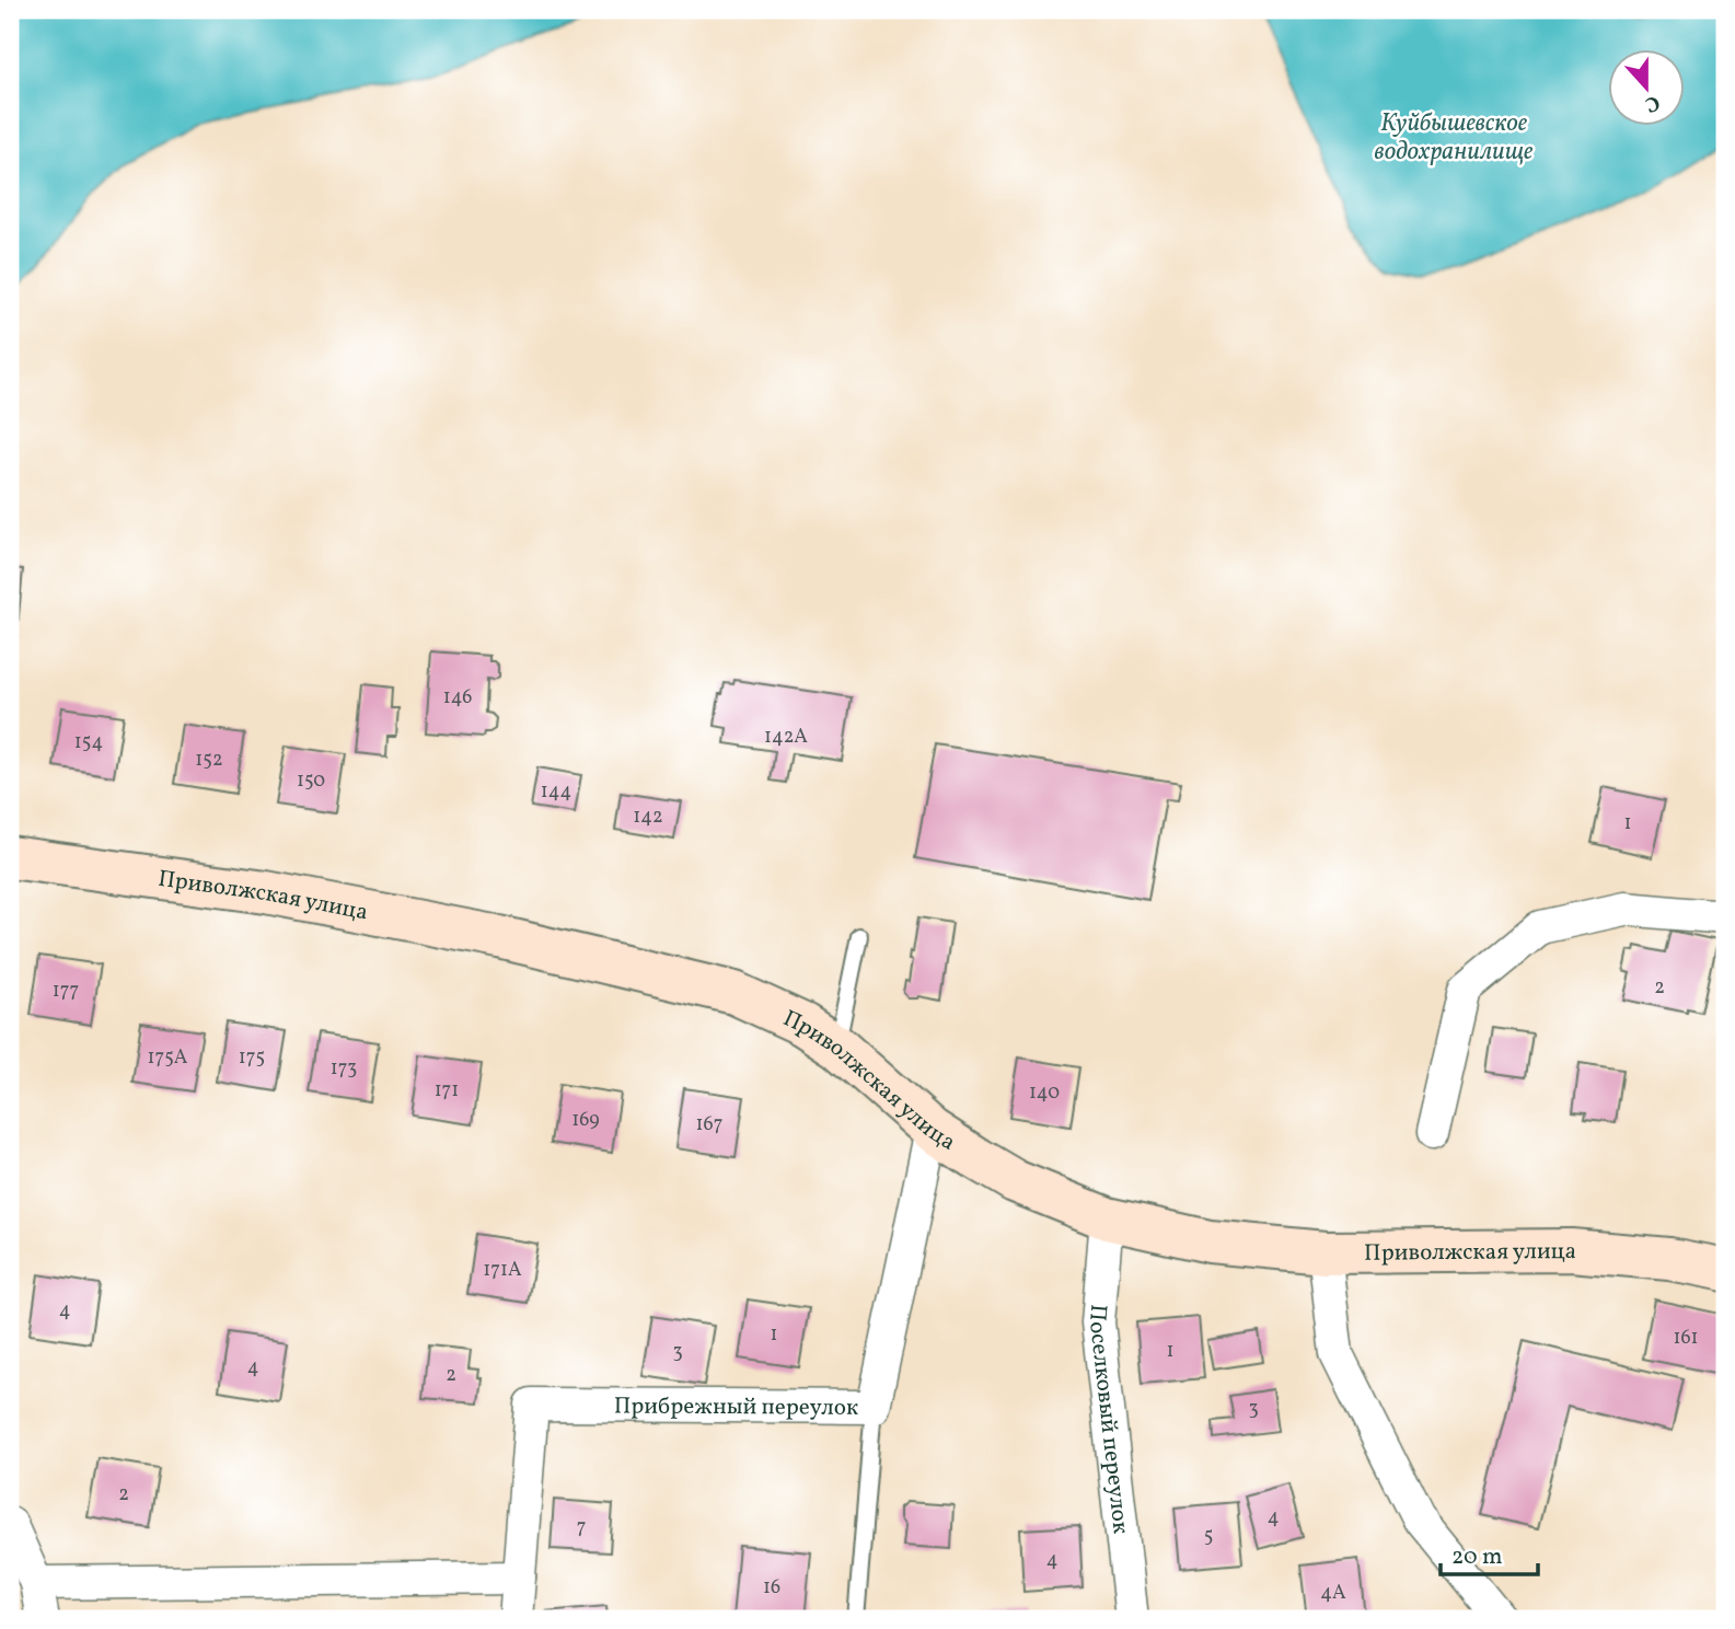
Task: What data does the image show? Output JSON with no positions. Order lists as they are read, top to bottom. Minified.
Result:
{"streets":{"main road":["Приволжская улица"],"street":["Прибрежный переулок","Поселковый переулок"]},"crossings":[["Приволжская улица","Прибрежный переулок"],["Приволжская улица","Поселковый переулок"]],"water":["Куйбышевское водохранилище"],"house_numbers":["146","142А","154","152","150","144","142","1","2","177","175А","175","173","171","140","169","167","171А","4","1","161","1","3","4","2","3","2","4","7","5","4","16","4А"],"scale_bar":"20 m","north":"bottom"}
